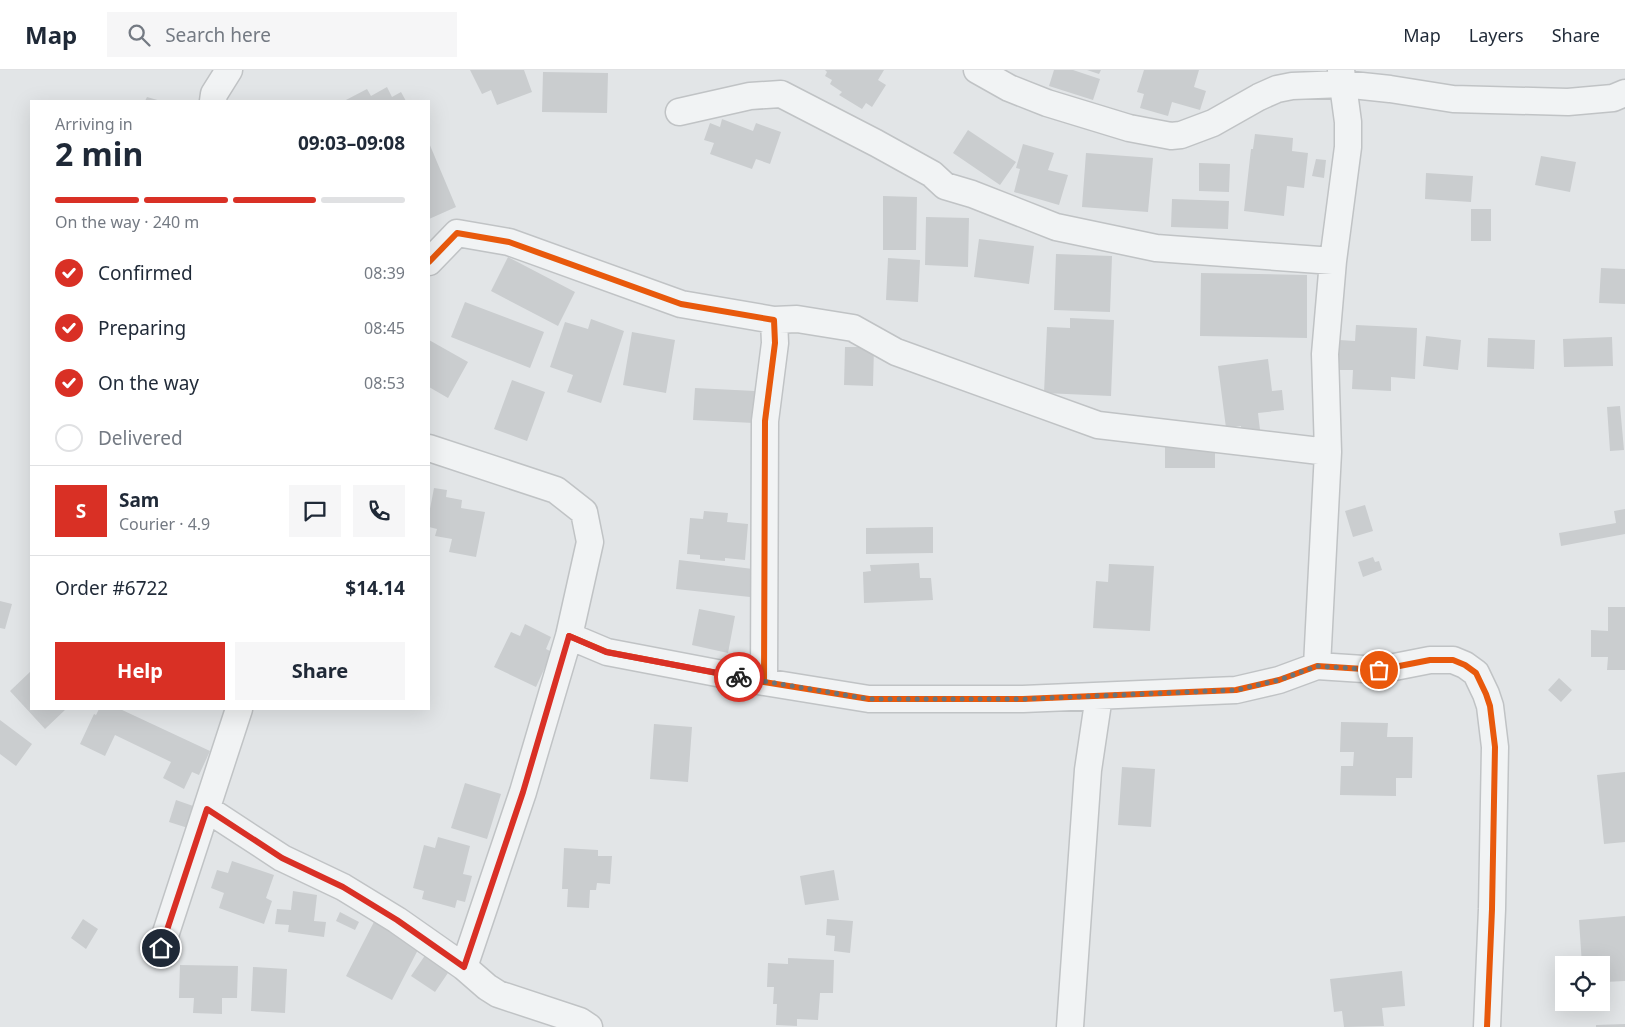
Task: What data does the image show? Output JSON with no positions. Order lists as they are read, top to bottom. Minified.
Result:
{"page":{"header":"Map","search":"Search here","nav":["Map","Layers","Share"],"heading":["2 min","Arriving in","09:03–09:08"],"panel":["Sam","Courier · 4.9","Order #6722","$14.14"],"bar":"On the way · 240 m","list":[["Confirmed","08:39"],["Preparing","08:45"],["On the way","08:53"],"Delivered"],"round":"S","buttons":["Help","Share"]}}
